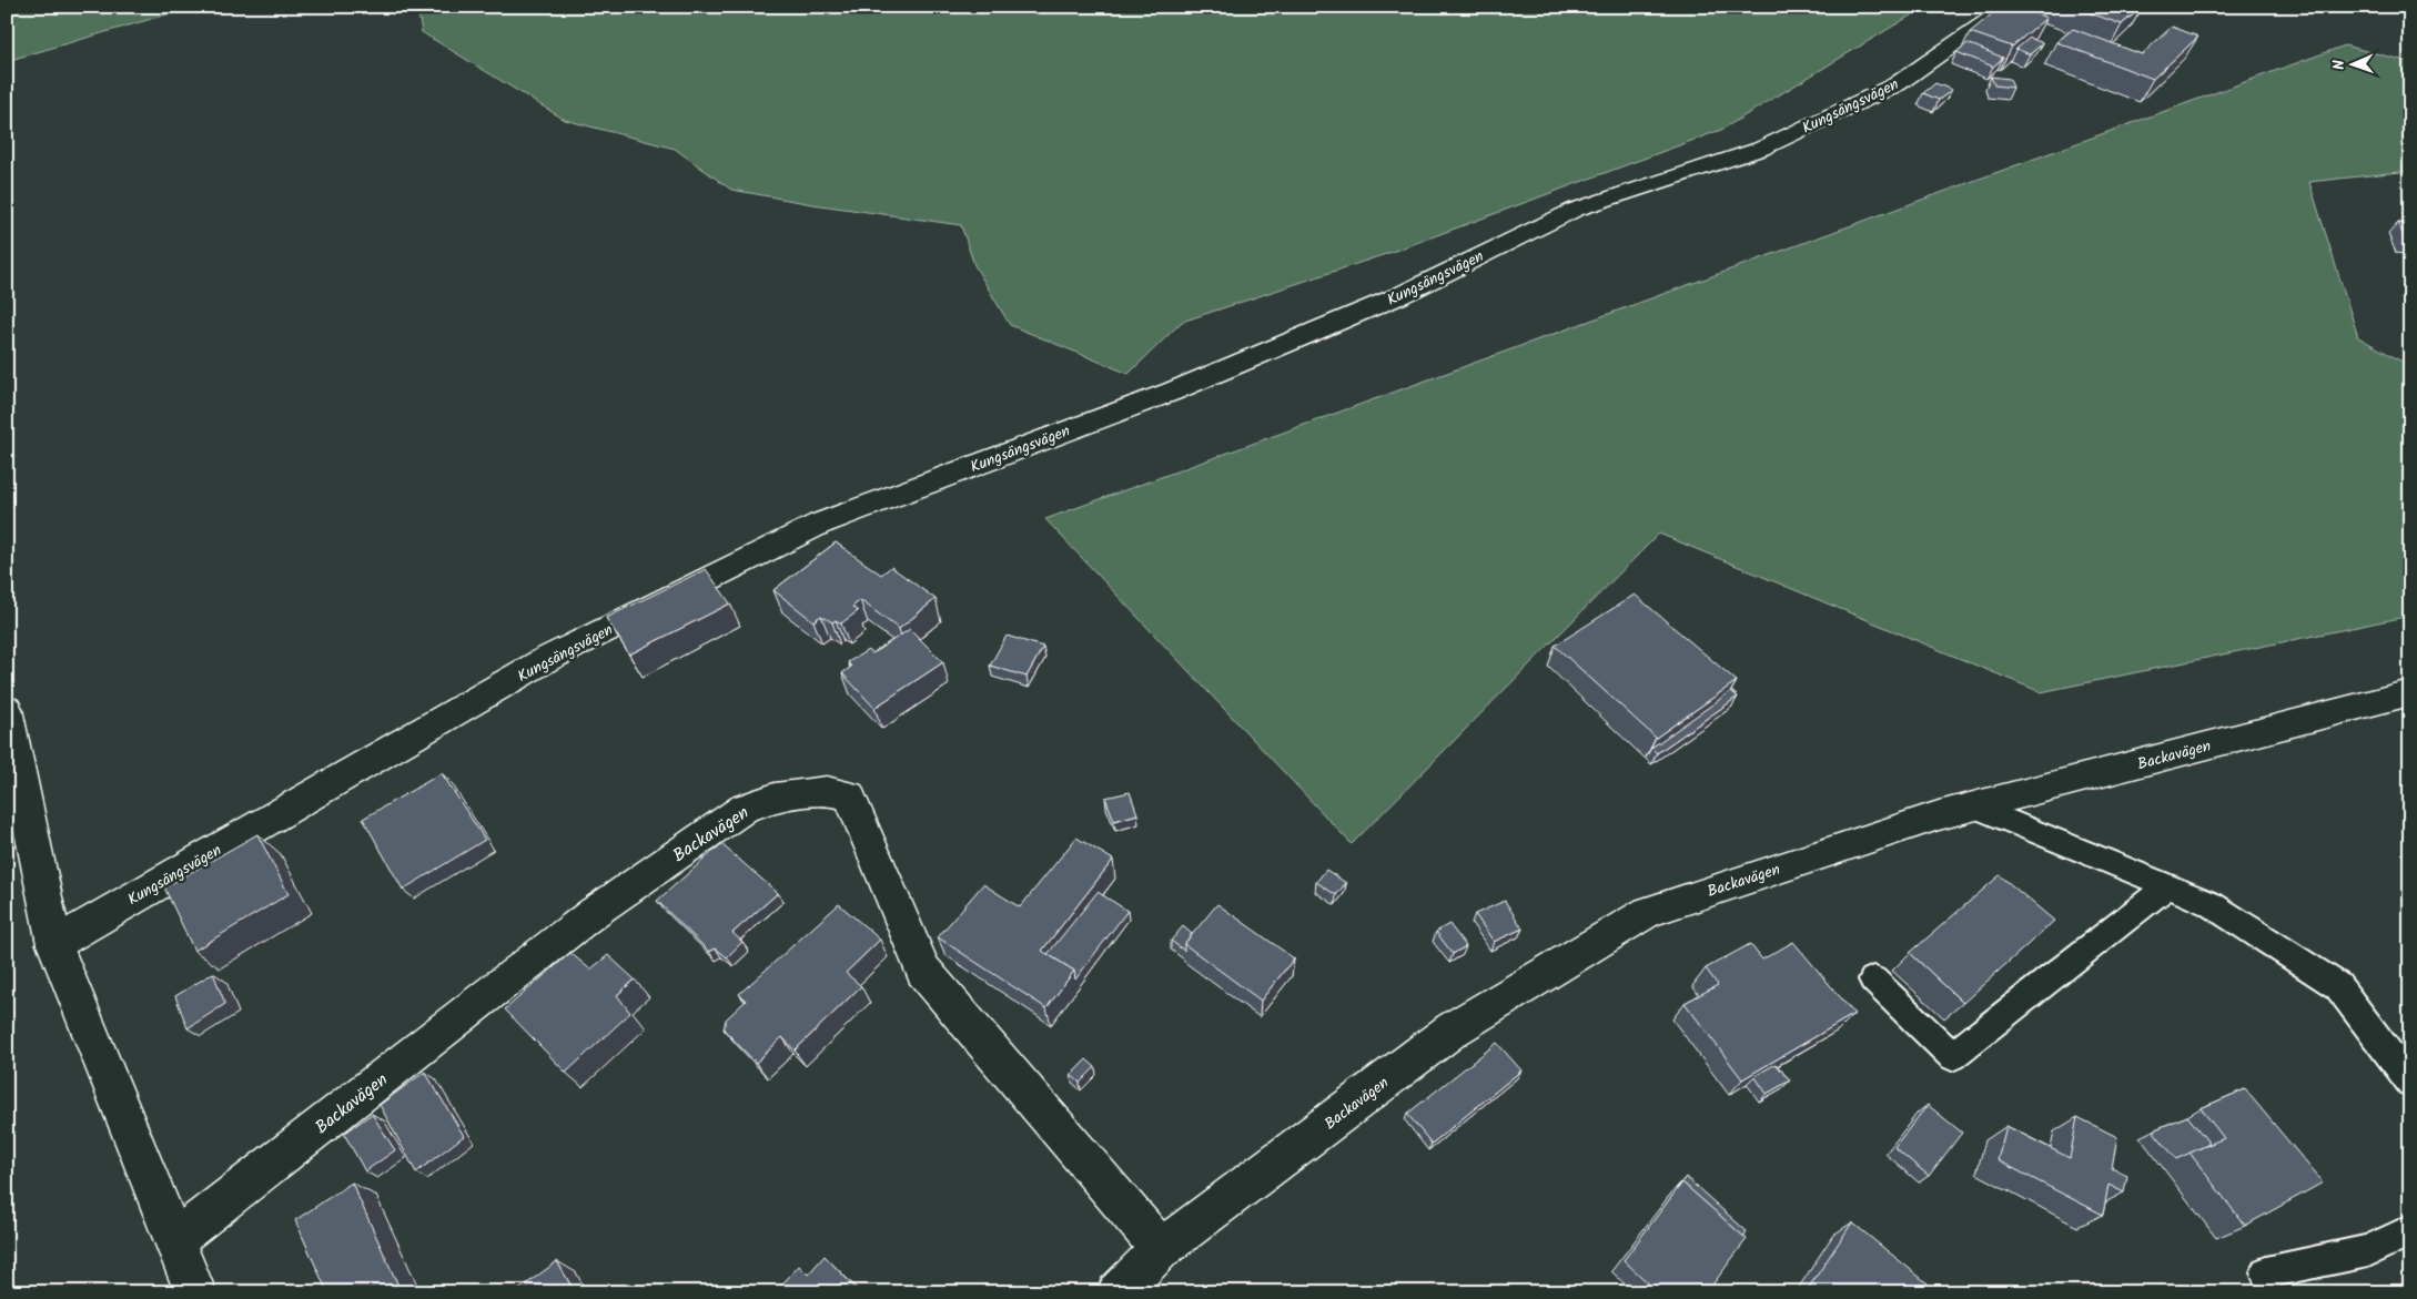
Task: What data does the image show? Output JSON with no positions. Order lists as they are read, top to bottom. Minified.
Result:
{"streets":{"street":["Kungsängsvägen","Backavägen"]},"north":"left"}
